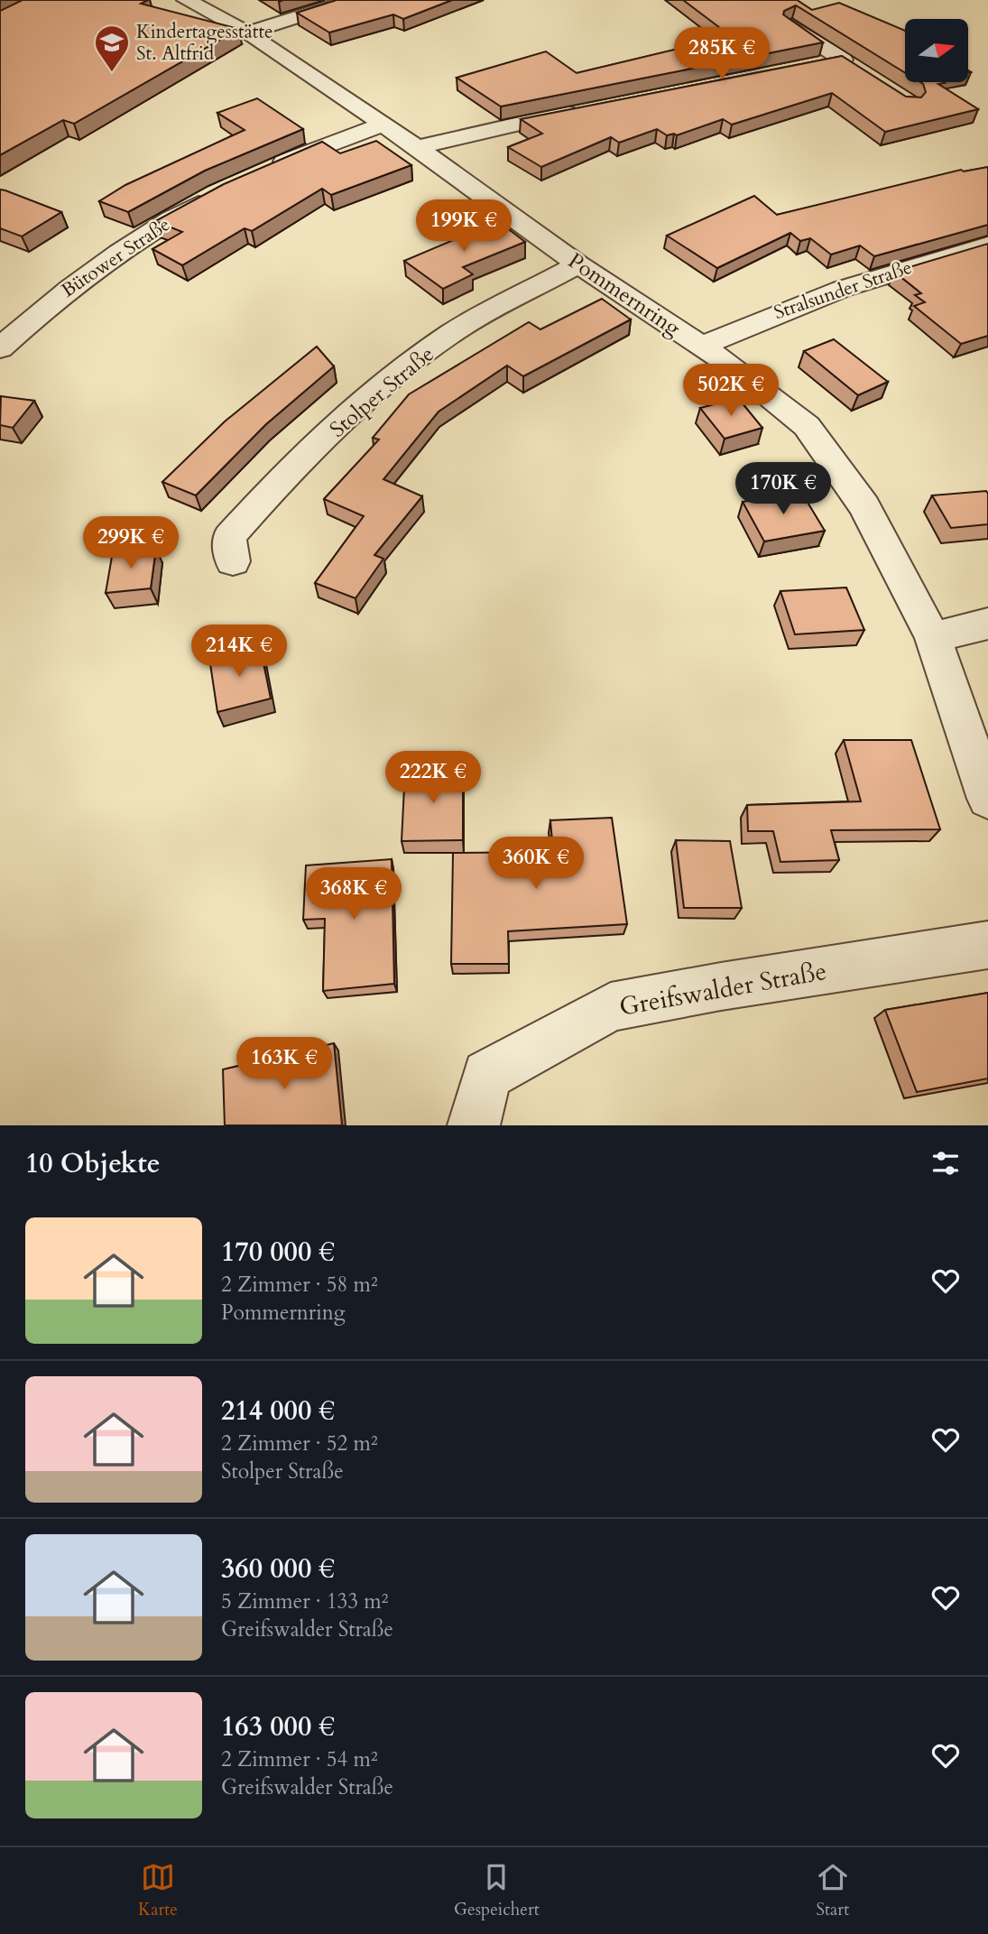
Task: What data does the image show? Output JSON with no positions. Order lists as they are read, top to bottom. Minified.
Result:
{"streets":{"street":["Bütower Straße","Stralsunder Straße","Pommernring","Stolper Straße","Greifswalder Straße"]},"crossings":[["Stralsunder Straße","Pommernring"],["Pommernring","Stolper Straße"]],"places":{"school or university":["Kindertagesstätte St. Altfrid"]},"north":"right","page":{"price":["285K €","199K €","502K €","170K €","299K €","214K €","222K €","360K €","368K €","163K €"],"heading":"10 Objekte","list":[{"name":"170 000 €","note":"2 Zimmer · 58 m² · Pommernring"},{"name":"214 000 €","note":"2 Zimmer · 52 m² · Stolper Straße"},{"name":"360 000 €","note":"5 Zimmer · 133 m² · Greifswalder Straße"},{"name":"163 000 €","note":"2 Zimmer · 54 m² · Greifswalder Straße"}],"tabs":["Karte","Gespeichert","Start"]}}
